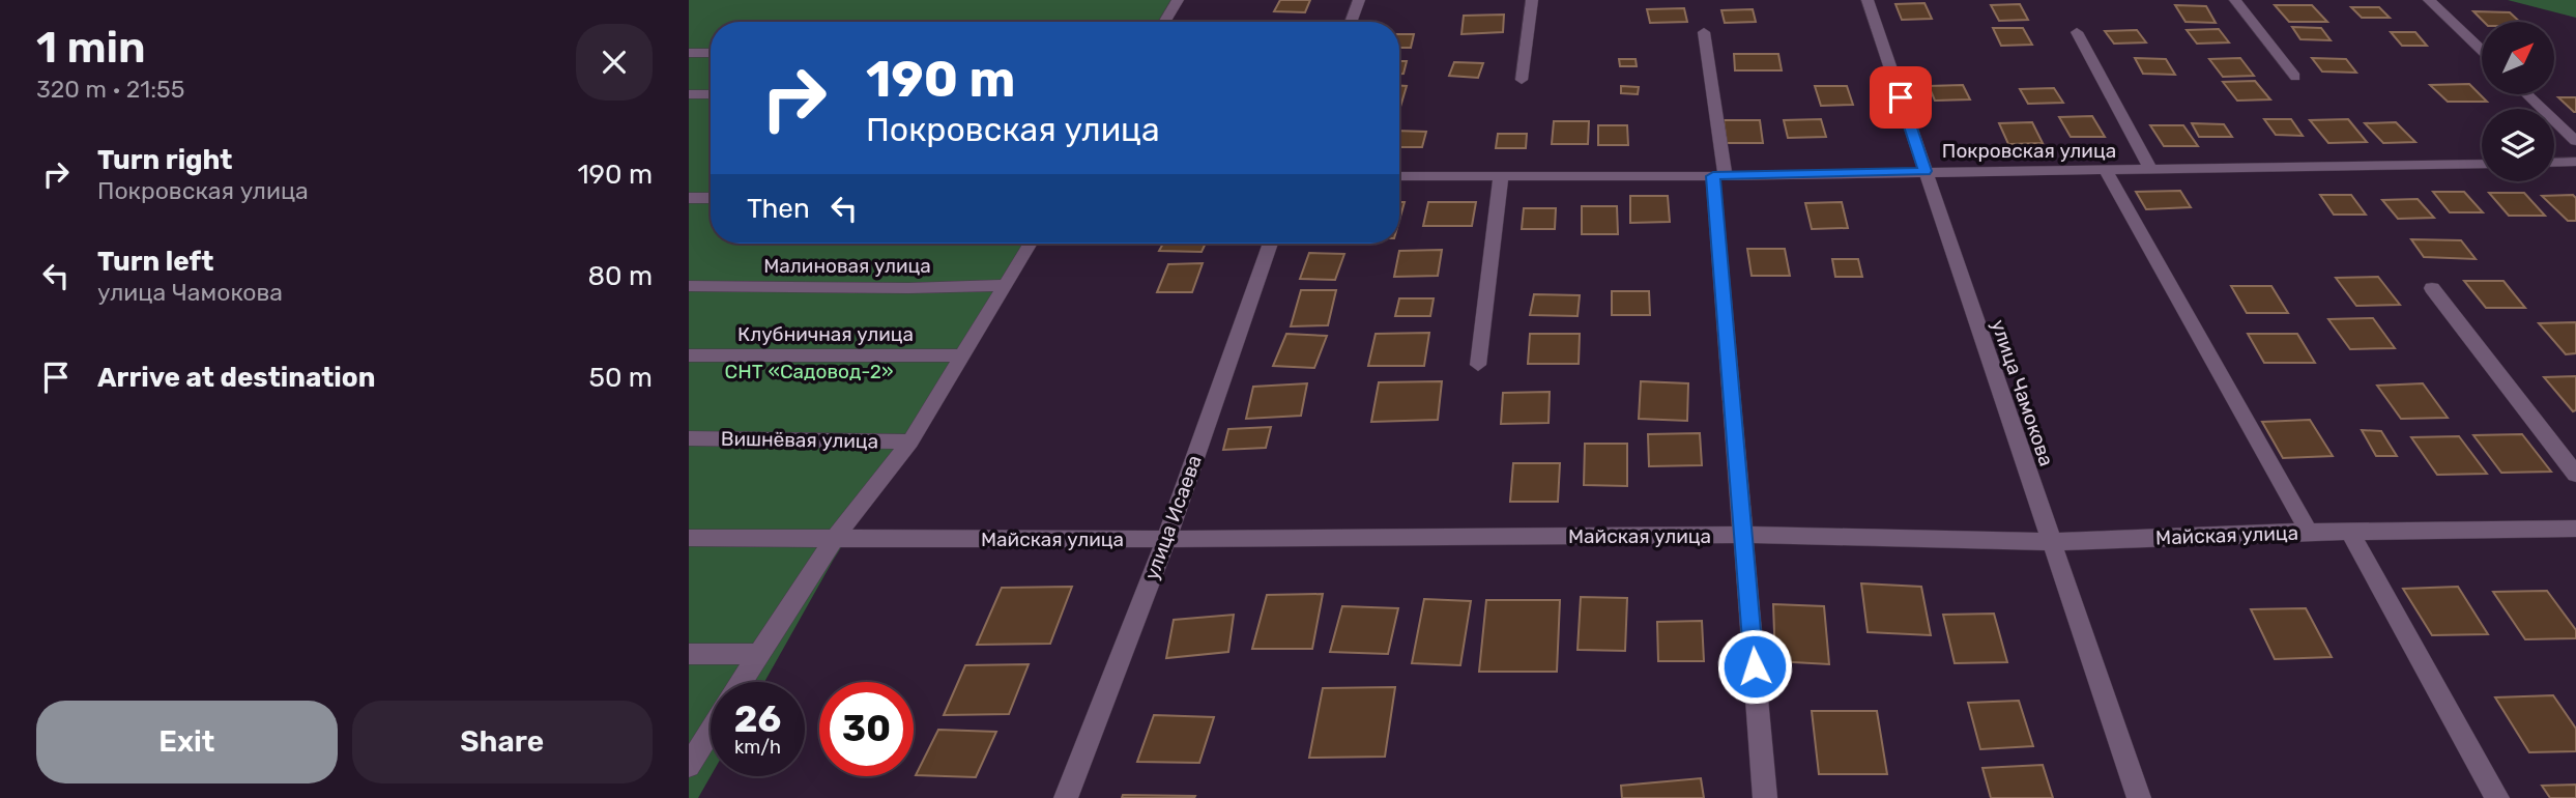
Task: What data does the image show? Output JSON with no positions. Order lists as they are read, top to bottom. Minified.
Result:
{"streets":{"street":["Покровская улица","Малиновая улица","Клубничная улица","улица Чамокова","Вишнёвая улица","улица Исаева","Майская улица"]},"crossings":[["Покровская улица","улица Чамокова"],["улица Чамокова","Майская улица"],["улица Исаева","Майская улица"]],"parks":["СНТ «Садовод-2»"],"north":"top right","page":{"heading":["1 min","320 m · 21:55"],"turn":["190 m","Покровская улица"],"list":[{"name":"Turn right","note":"Покровская улица","value":"190 m"},{"name":"Turn left","note":"улица Чамокова","value":"80 m"},{"name":"Arrive at destination","value":"50 m"}],"then":"Then","speed":"26 km/h","limit":"30","buttons":["Exit","Share"]}}
